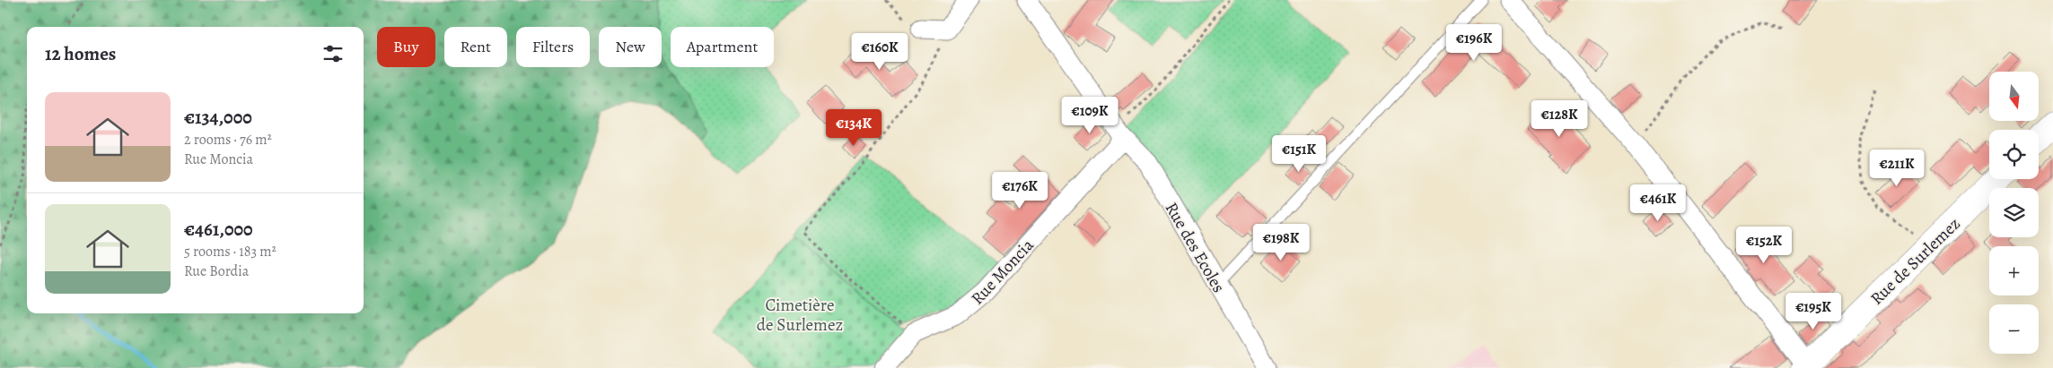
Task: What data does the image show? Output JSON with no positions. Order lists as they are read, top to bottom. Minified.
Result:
{"streets":{"street":["Rue des Ecoles","Rue de Surlemez","Rue Moncia"]},"crossings":[["Rue des Ecoles","Rue Moncia"]],"parks":["Cimetière de Surlemez"],"north":"bottom","page":{"price":["€196K","€160K","€109K","€128K","€134K","€151K","€211K","€176K","€461K","€198K","€152K","€195K"],"chip":["Buy","Rent","Filters","New","Apartment"],"heading":"12 homes","map_buttons":["+","−"],"list":[{"name":"€134,000","note":"2 rooms · 76 m² · Rue Moncia"},{"name":"€461,000","note":"5 rooms · 183 m² · Rue Bordia"}]}}
